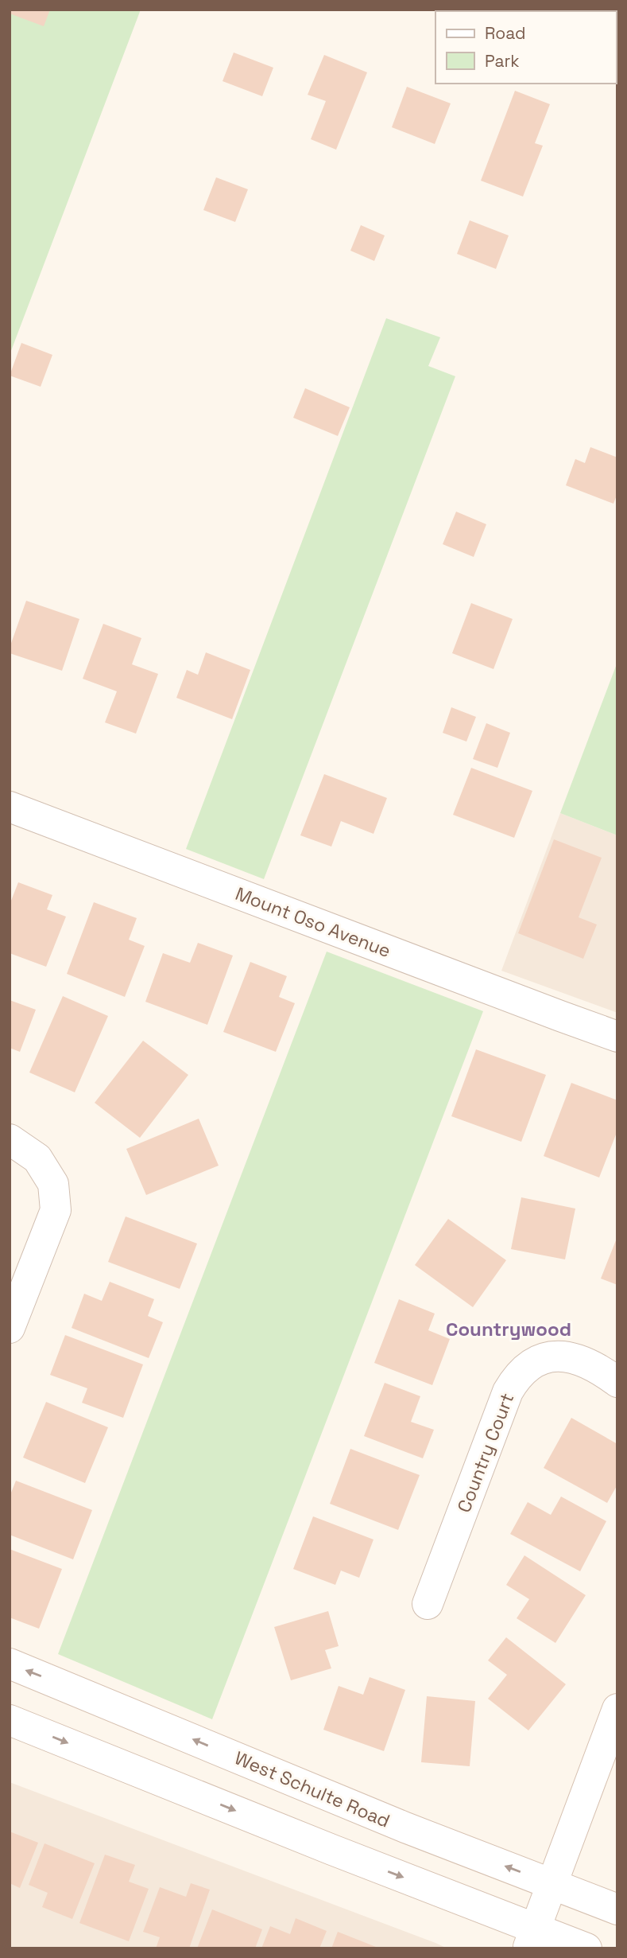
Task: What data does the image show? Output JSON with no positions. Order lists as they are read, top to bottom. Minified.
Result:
{"streets":{"street":["Mount Oso Avenue","Country Court","West Schulte Road"]},"districts":["Countrywood"],"legend":["Road","Park"]}
